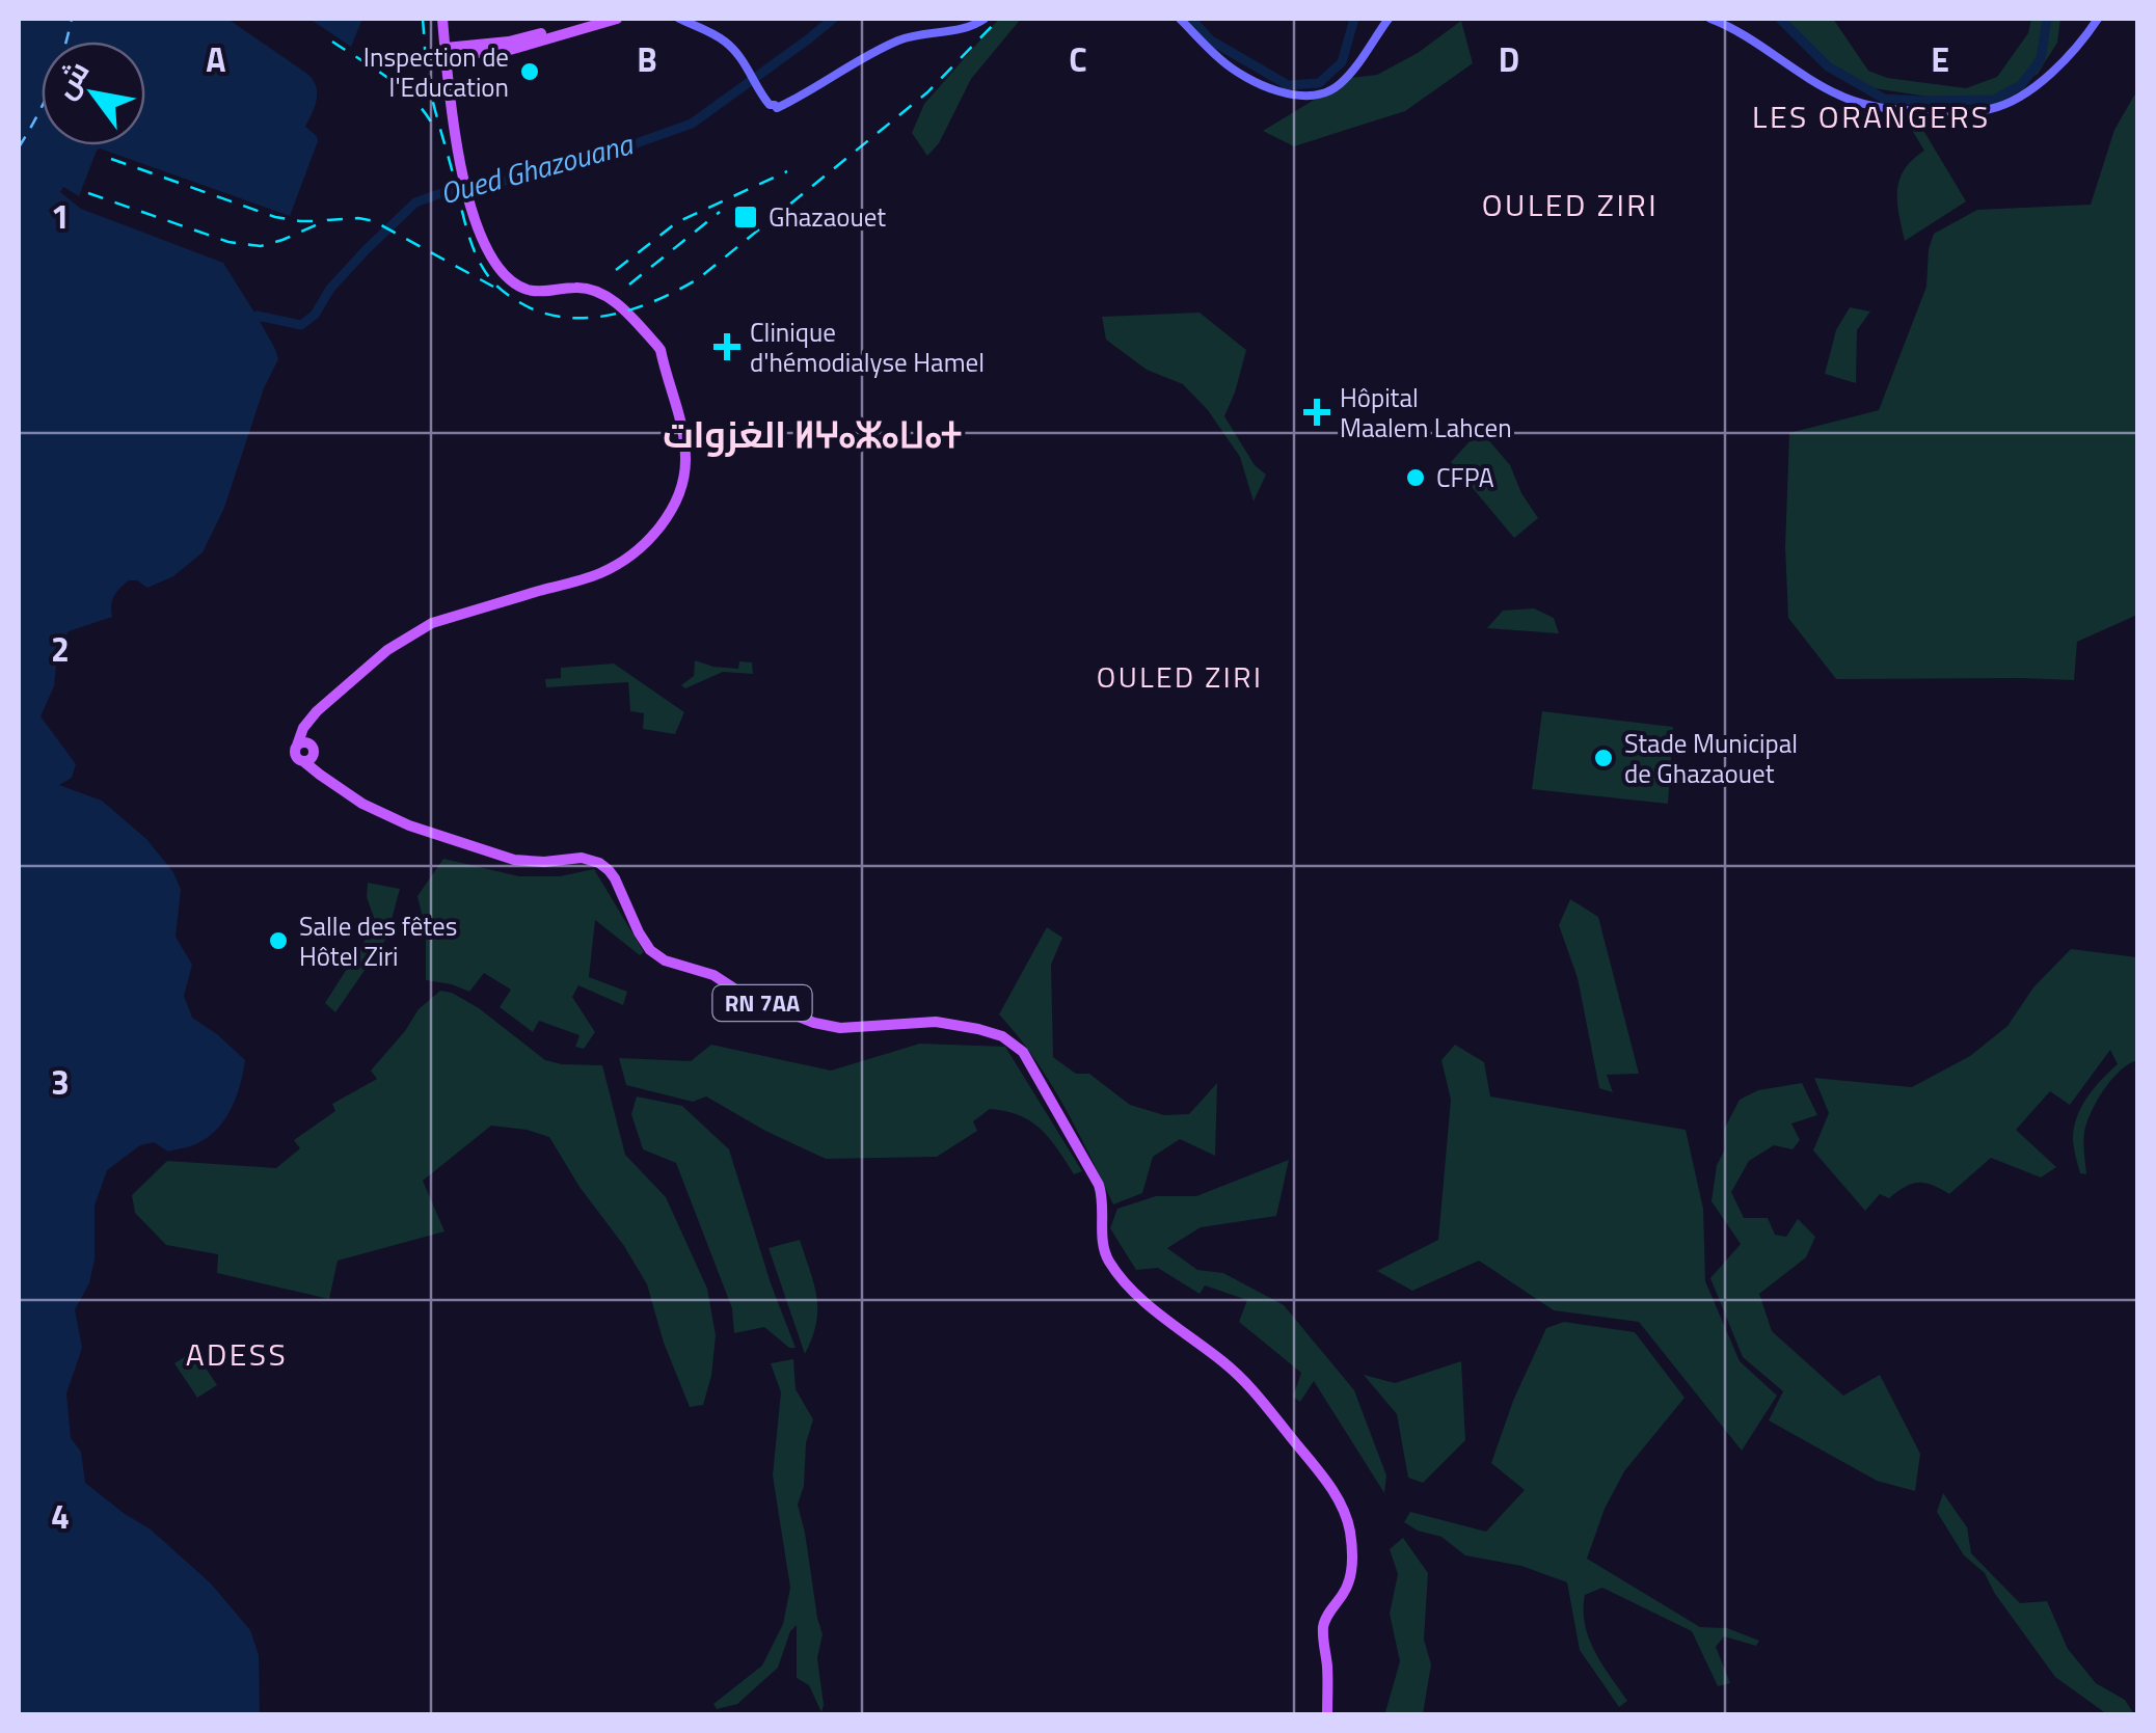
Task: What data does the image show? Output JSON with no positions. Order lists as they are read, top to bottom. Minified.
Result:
{"streets":{"main road":["RN 7AA"]},"districts":["LES ORANGERS","OULED ZIRI","الغزوات ⵍⵖⴰⵣⴰⵡⴰⵜ","OULED ZIRI","ADESS"],"water":["Oued Ghazouana"],"places":{"other":["Inspection de l'Education","CFPA","Stade Municipal de Ghazaouet","Salle des fêtes Hôtel Ziri"],"transit":["Ghazaouet"],"health":["Clinique d'hémodialyse Hamel","Hôpital Maalem Lahcen"]},"north":"top left","grid":{"columns":["A","B","C","D","E"],"rows":["1","2","3","4"]}}
